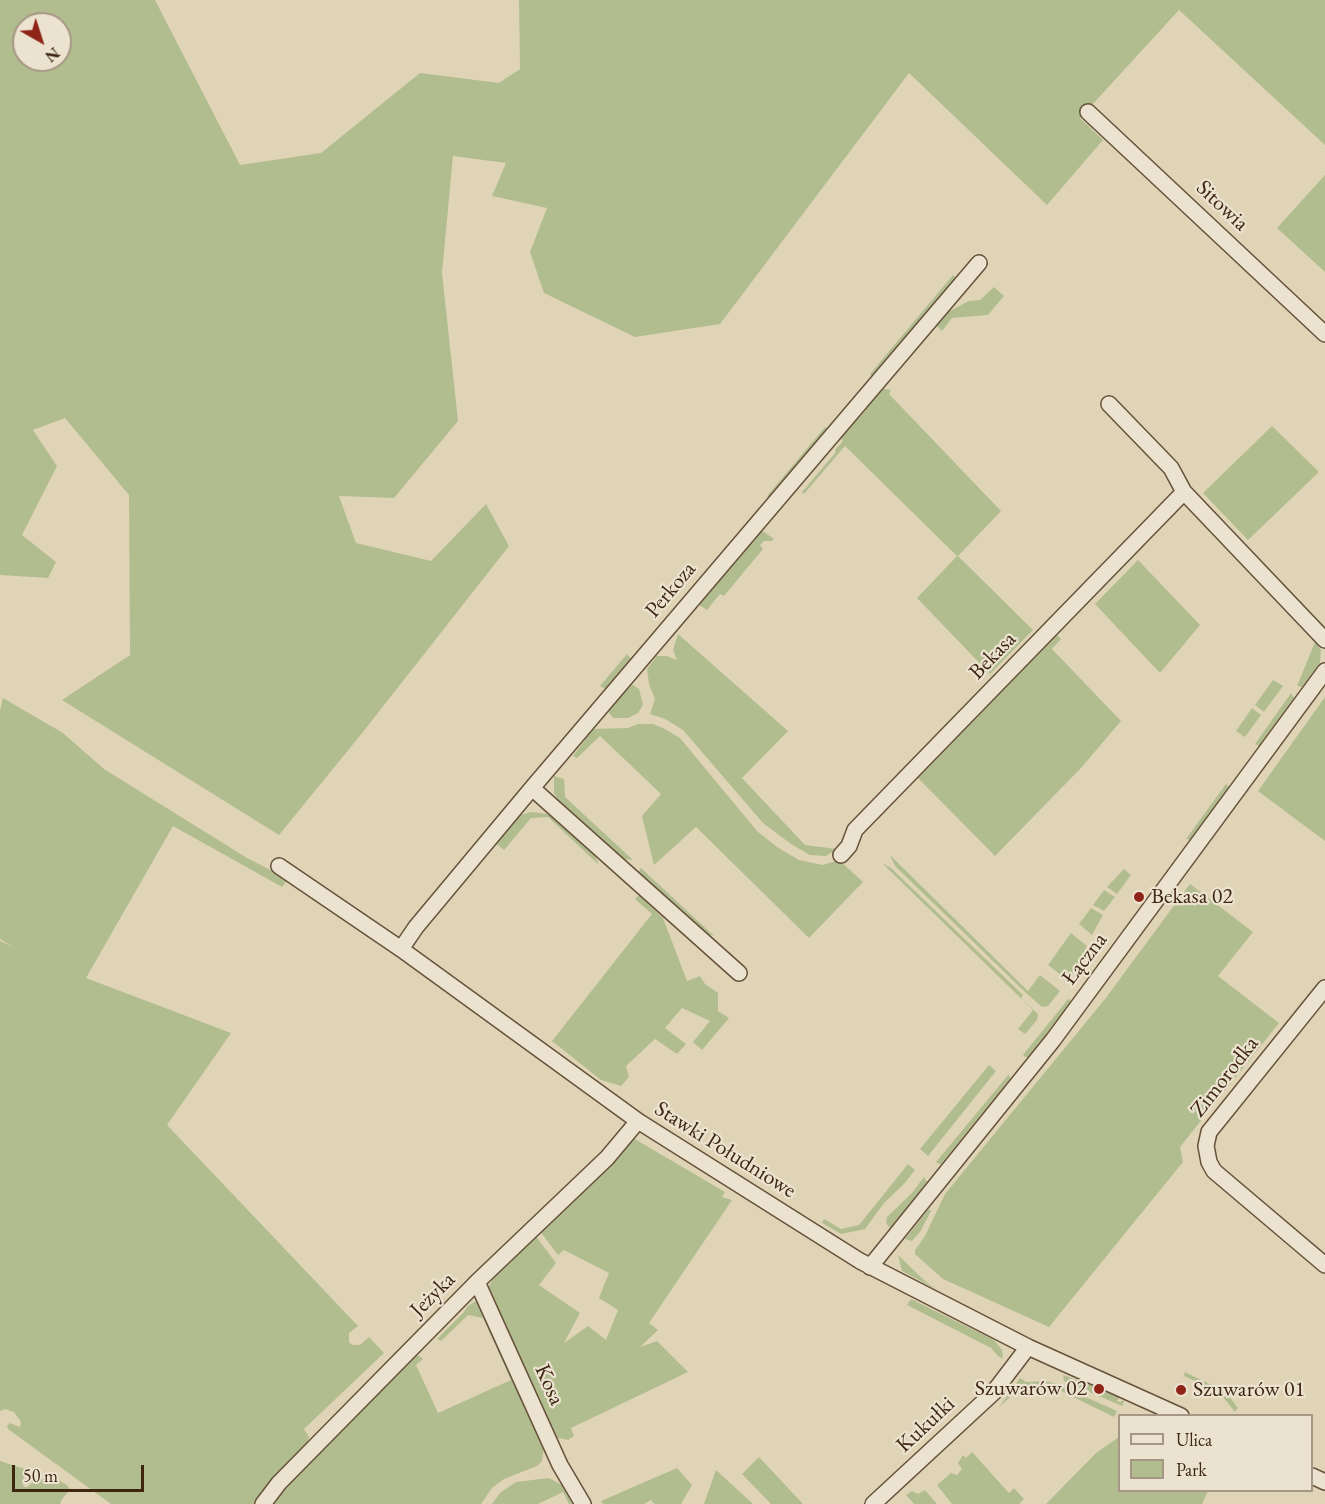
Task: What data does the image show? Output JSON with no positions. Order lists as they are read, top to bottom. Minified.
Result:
{"streets":{"street":["Sitowia","Perkoza","Bekasa","Łączna","Zimorodka","Stawki Południowe","Jeżyka","Kosa","Kukułki"]},"crossings":[["Perkoza","Stawki Południowe"],["Łączna","Stawki Południowe"],["Stawki Południowe","Jeżyka"],["Stawki Południowe","Kukułki"],["Jeżyka","Kosa"]],"places":["Bekasa 02","Szuwarów 02","Szuwarów 01"],"legend":["Ulica","Park"],"scale_bar":"50 m","north":"bottom right"}
